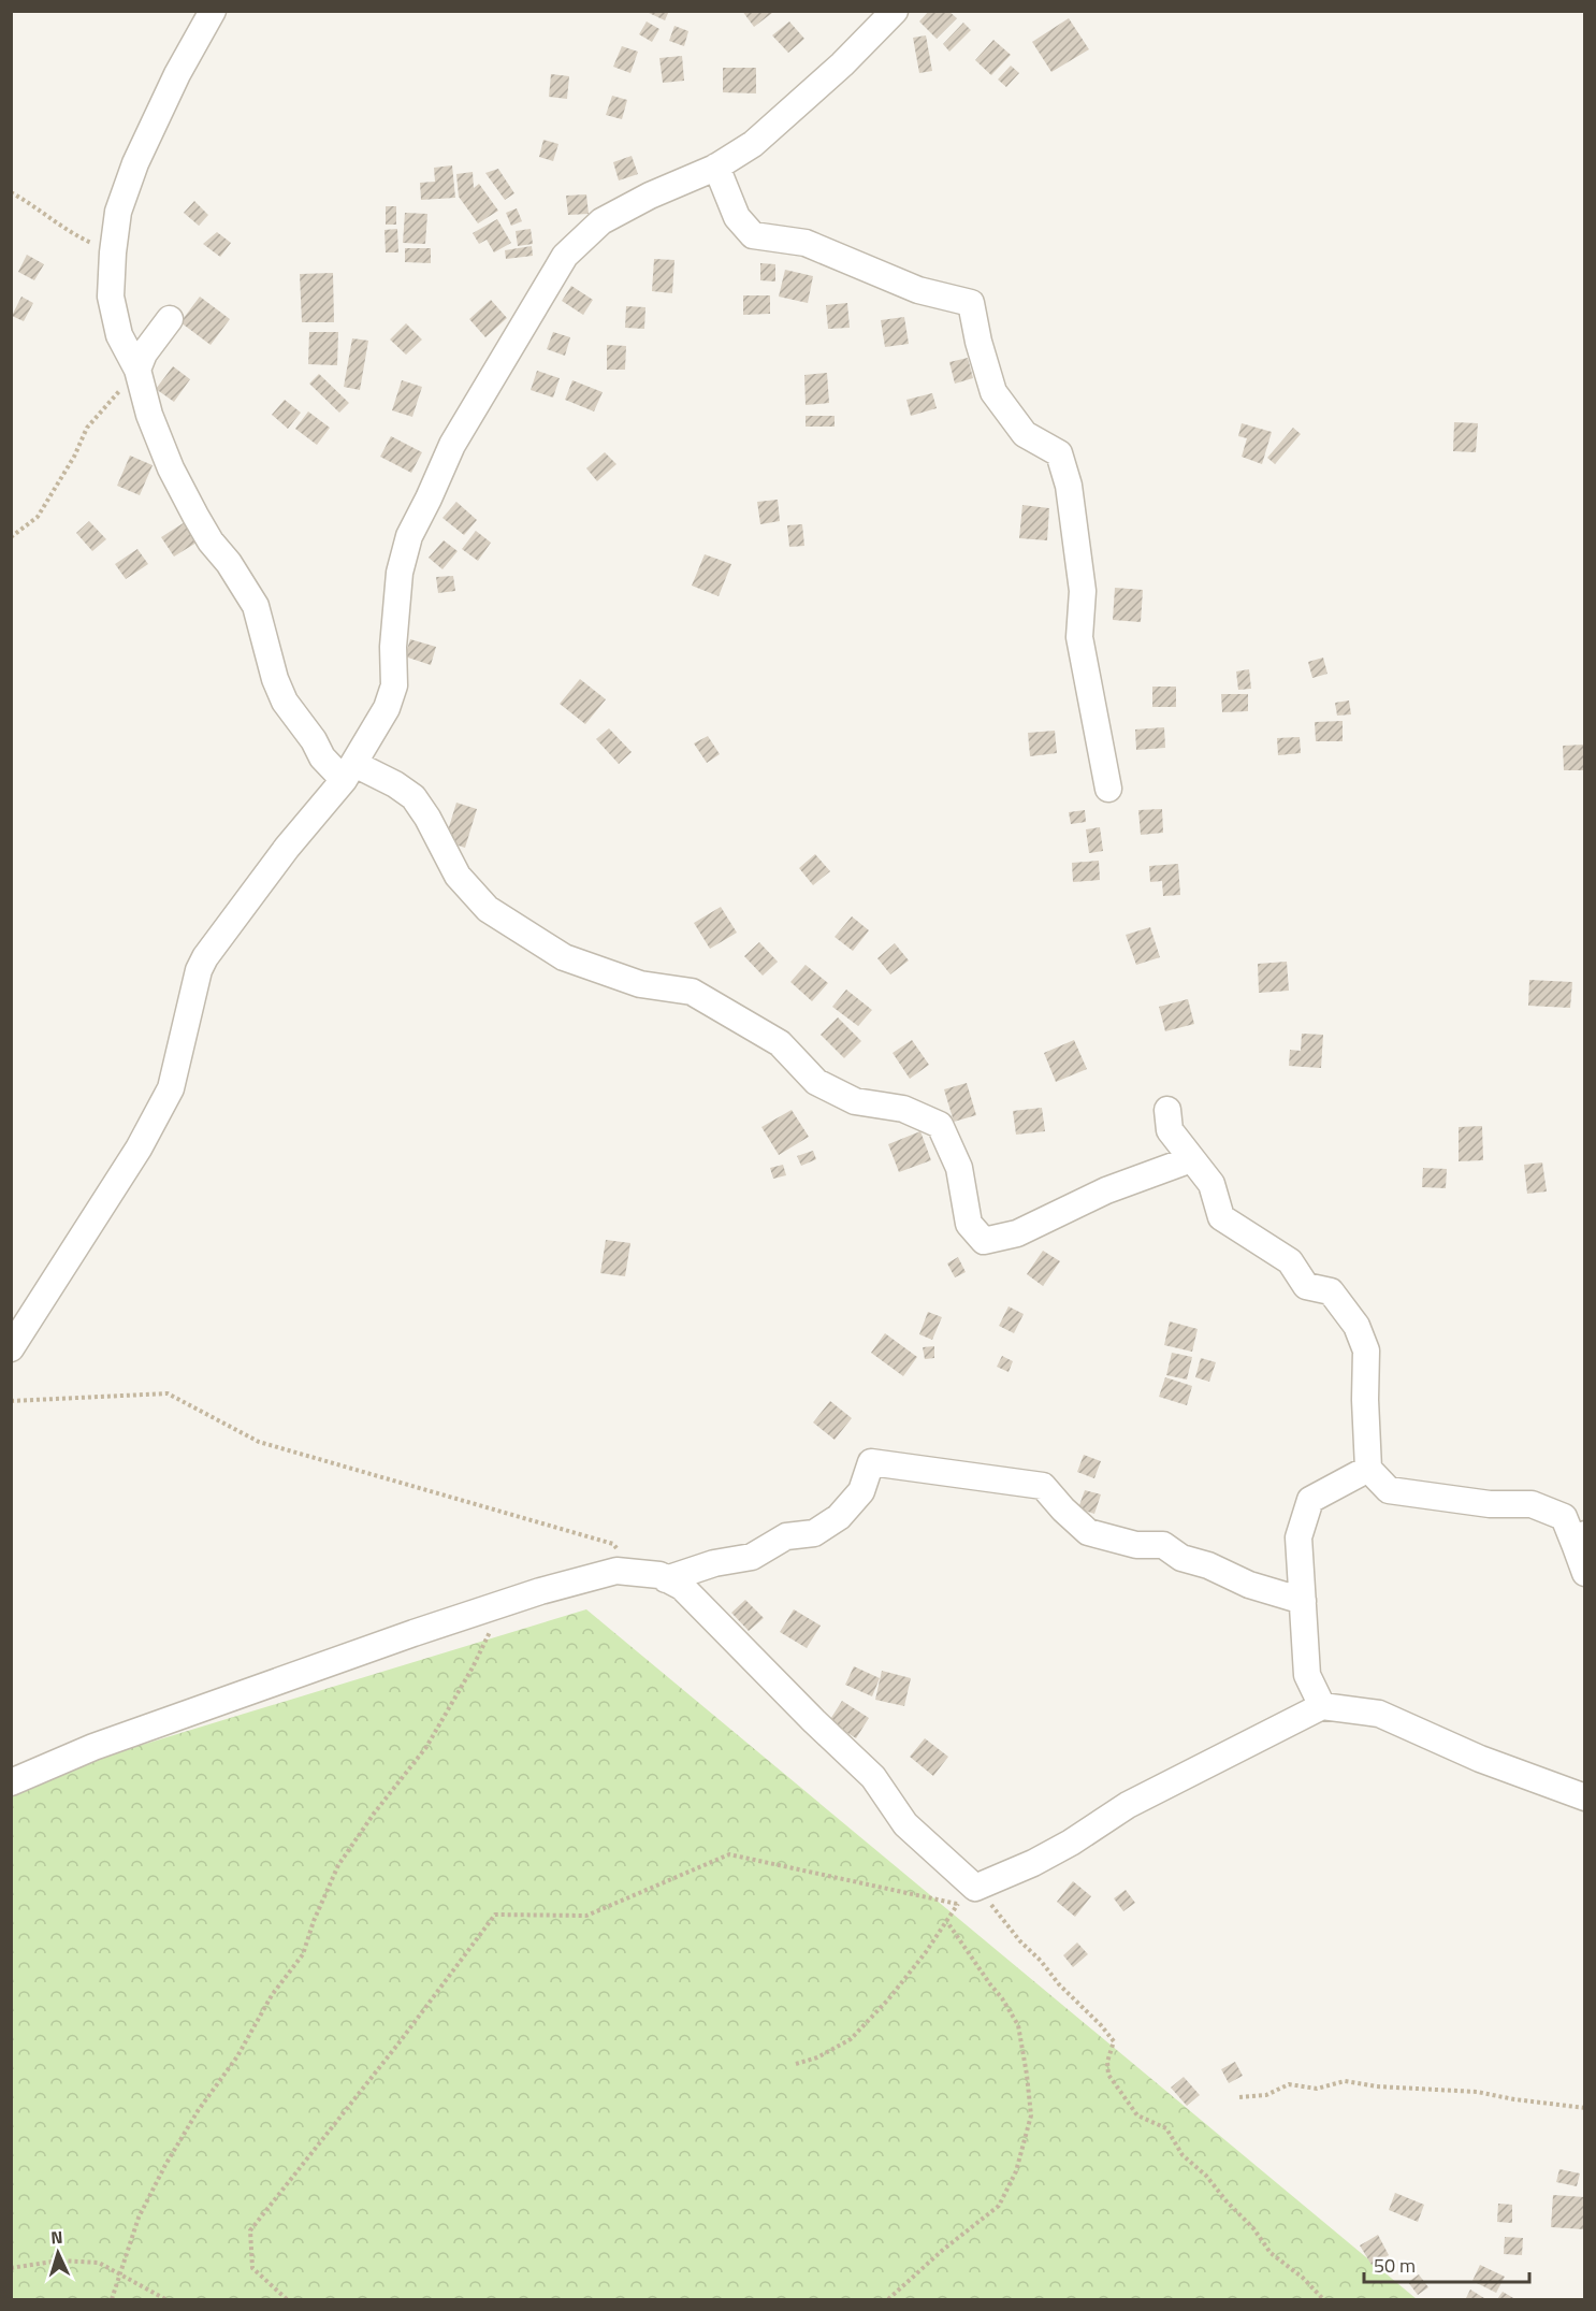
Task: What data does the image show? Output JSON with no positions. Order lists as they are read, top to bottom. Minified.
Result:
{"scale_bar":"50 m","north":"top"}
